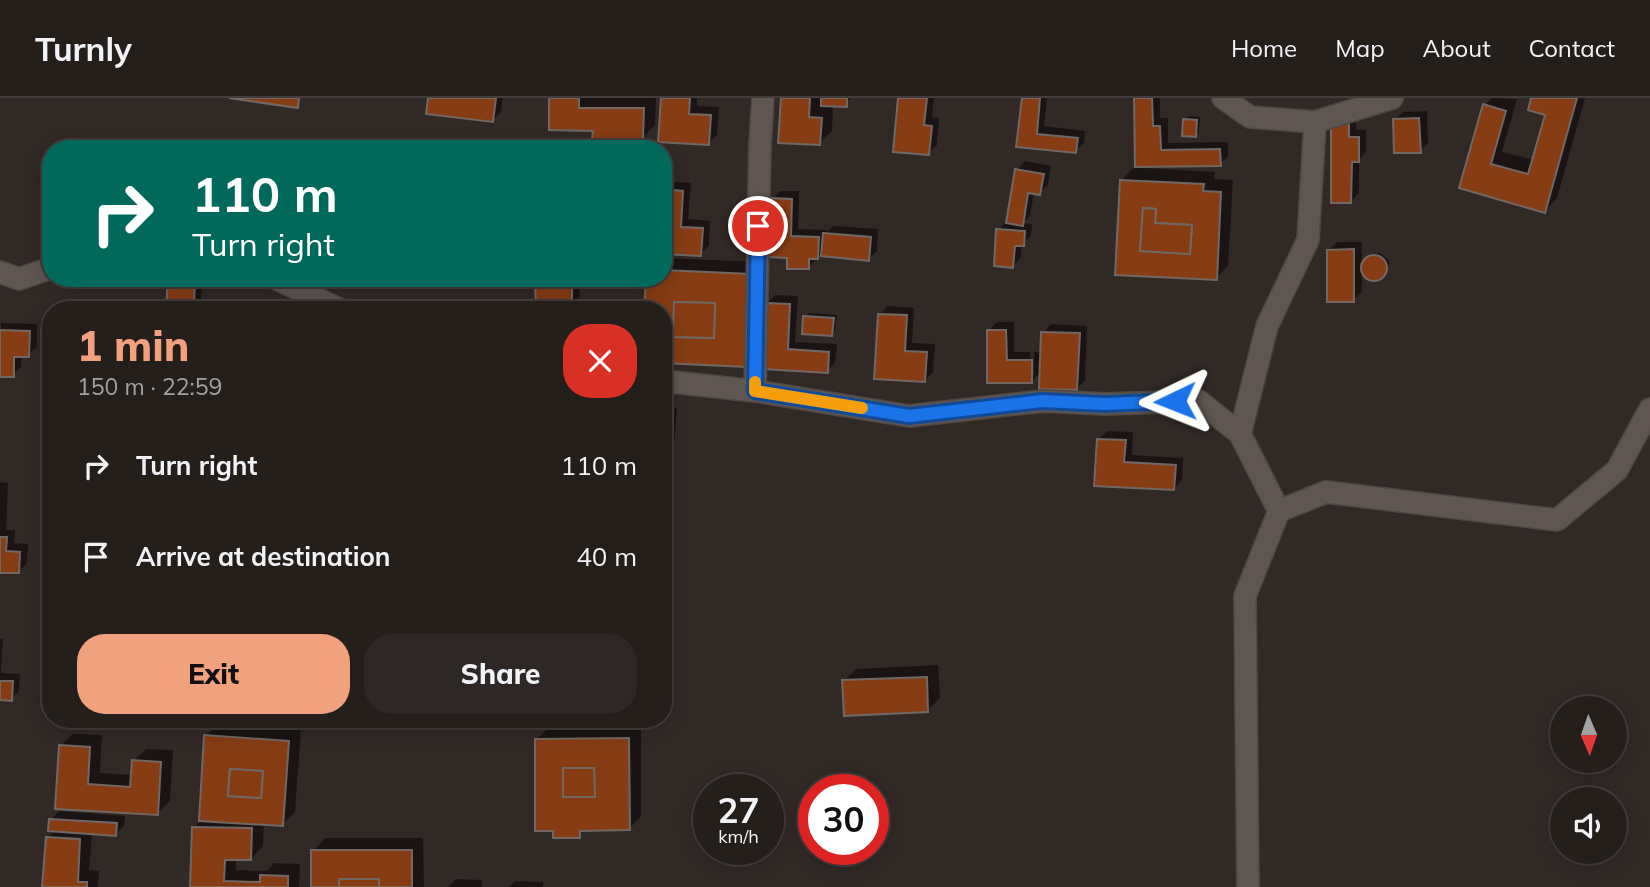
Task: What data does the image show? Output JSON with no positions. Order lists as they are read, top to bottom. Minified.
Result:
{"north":"bottom","page":{"header":"Turnly","nav":["Home","Map","About","Contact"],"turn":["110 m","Turn right"],"heading":["1 min","150 m · 22:59"],"list":[{"name":"Turn right","value":"110 m"},{"name":"Arrive at destination","value":"40 m"}],"buttons":["Exit","Share"],"speed":"27 km/h","limit":"30"}}
